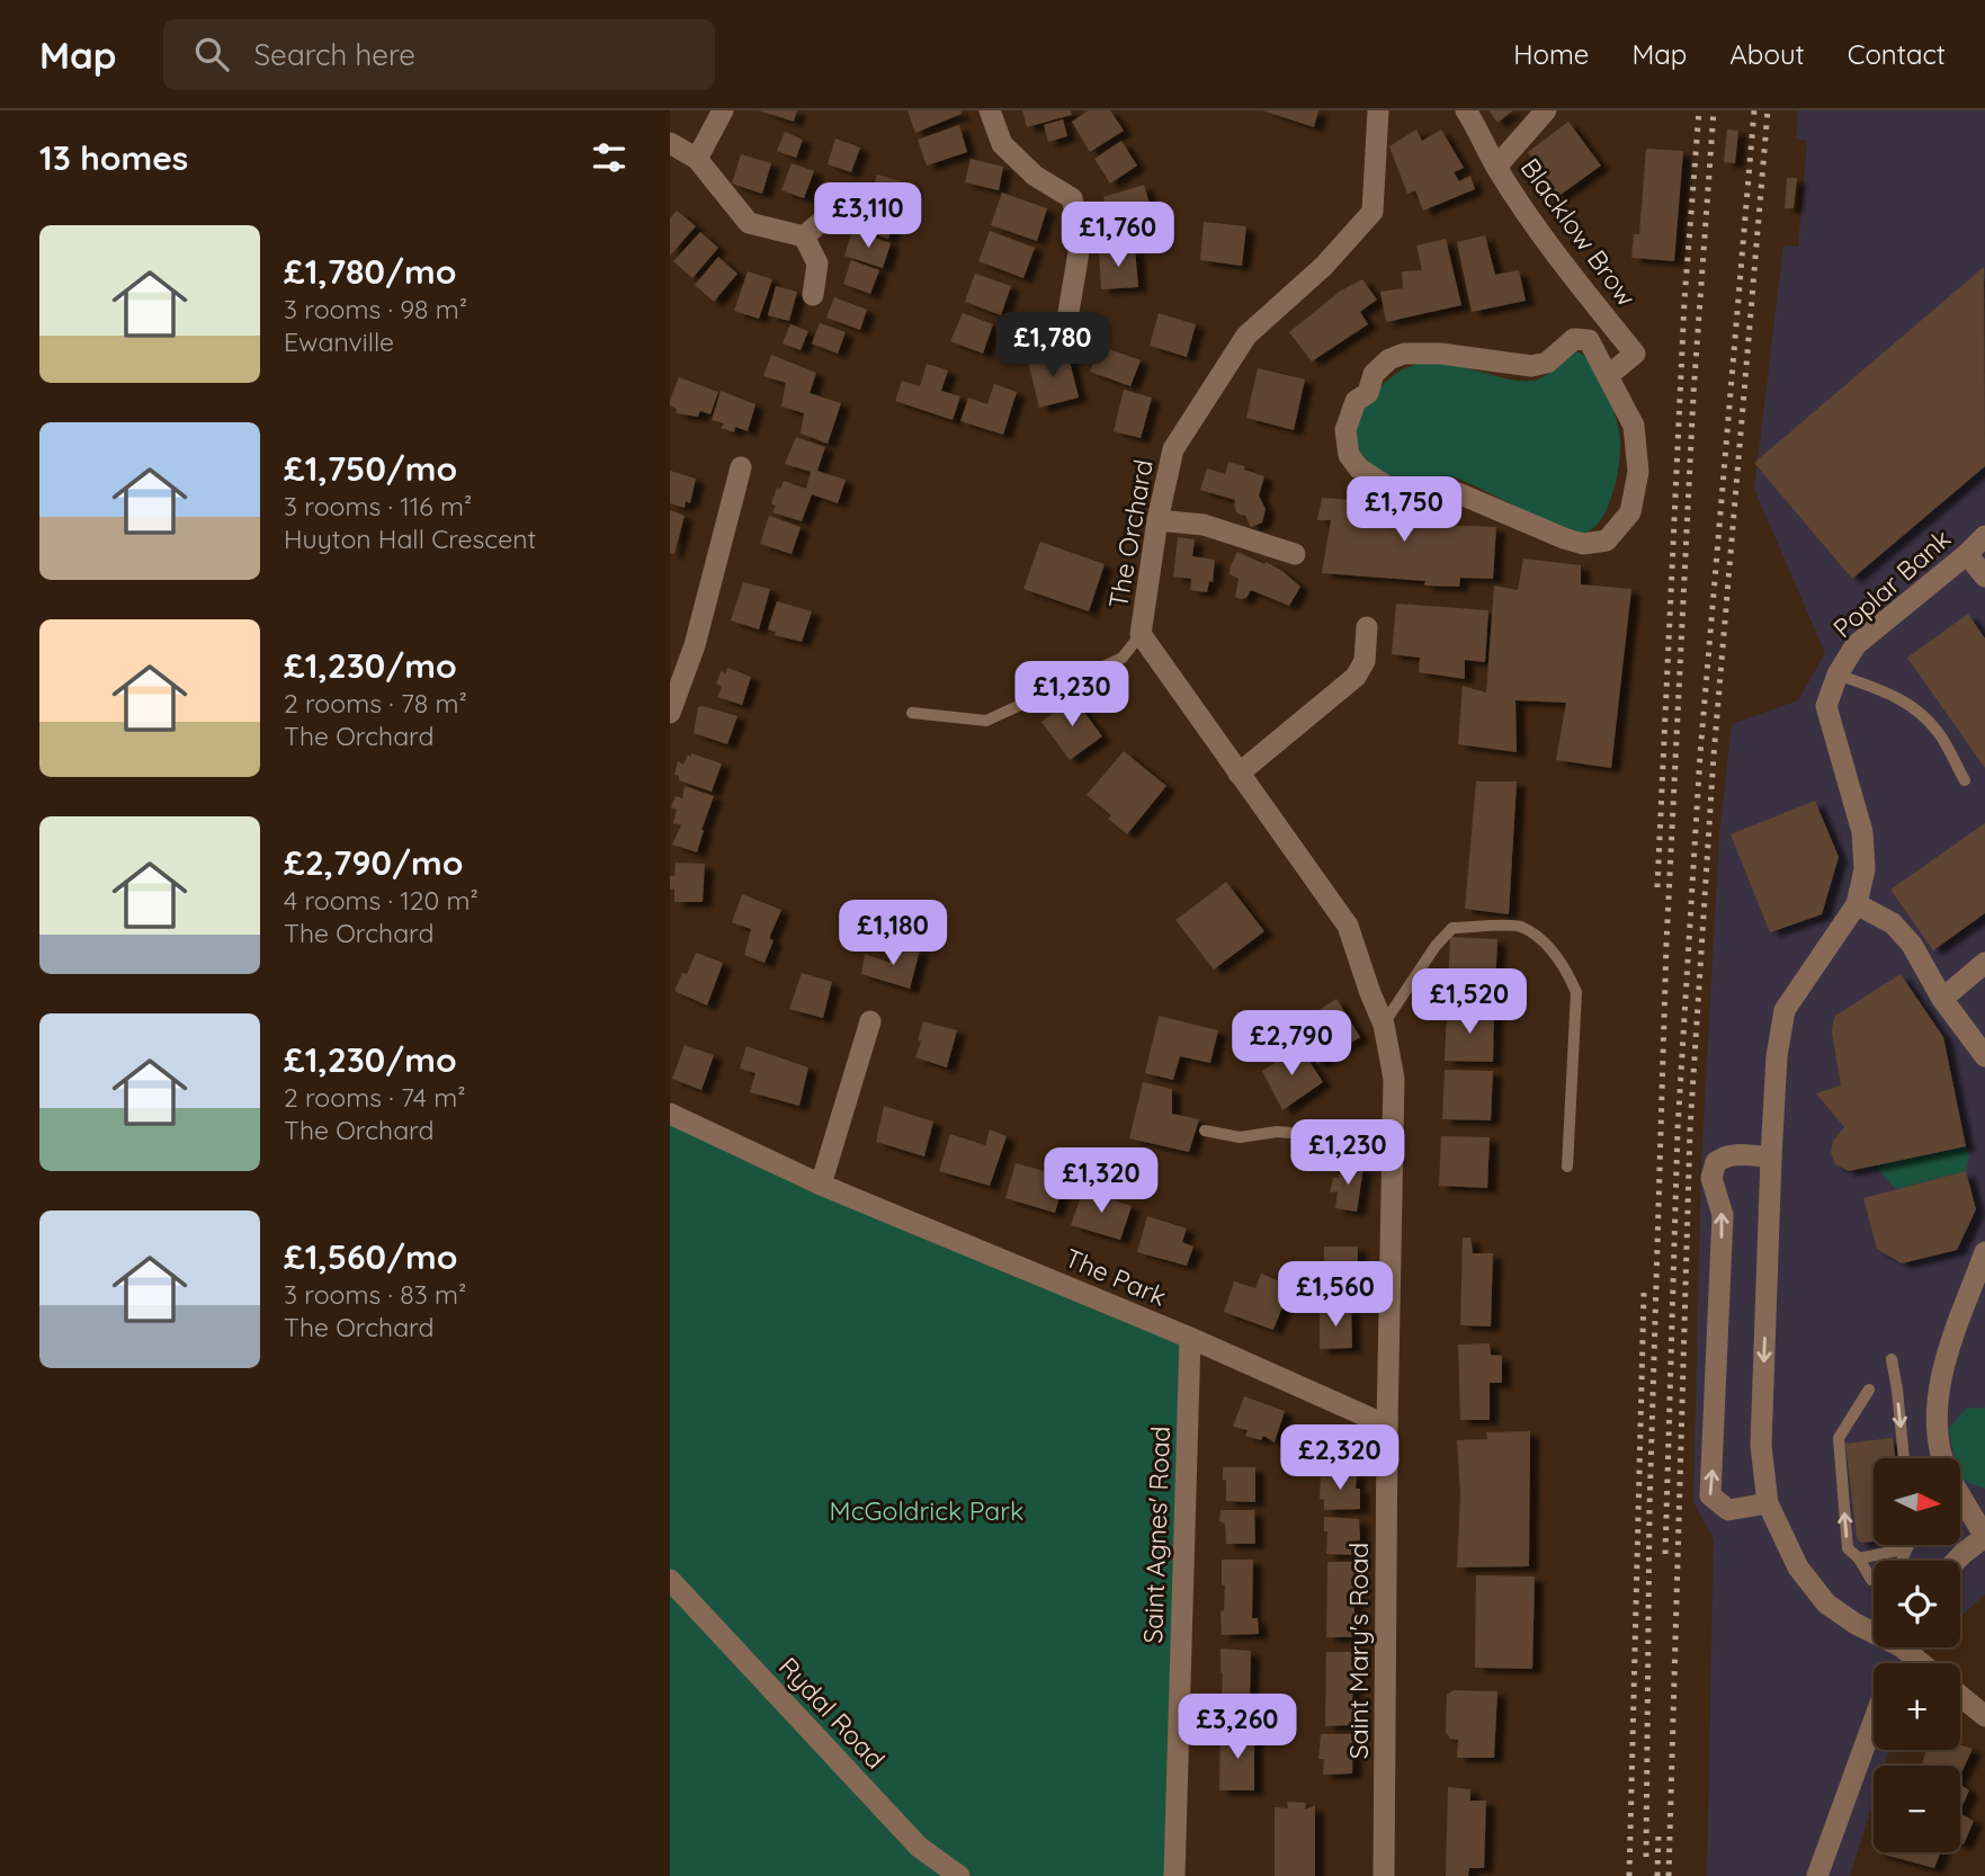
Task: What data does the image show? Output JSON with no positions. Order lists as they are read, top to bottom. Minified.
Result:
{"streets":{"street":["Blacklow Brow","The Orchard","Poplar Bank","The Park","Saint Agnes' Road","Saint Mary's Road","Rydal Road"]},"crossings":[["The Orchard","The Park"],["The Orchard","Saint Mary's Road"],["The Park","Saint Agnes' Road"],["The Park","Saint Mary's Road"]],"parks":["McGoldrick Park"],"north":"right","page":{"header":"Map","search":"Search here","nav":["Home","Map","About","Contact"],"heading":"13 homes","price":["£3,110","£1,760","£1,780","£1,750","£1,230","£1,180","£1,520","£2,790","£1,230","£1,320","£1,560","£2,320","£3,260"],"list":[{"name":"£1,780/mo","note":"3 rooms · 98 m² · Ewanville"},{"name":"£1,750/mo","note":"3 rooms · 116 m² · Huyton Hall Crescent"},{"name":"£1,230/mo","note":"2 rooms · 78 m² · The Orchard"},{"name":"£2,790/mo","note":"4 rooms · 120 m² · The Orchard"},{"name":"£1,230/mo","note":"2 rooms · 74 m² · The Orchard"},{"name":"£1,560/mo","note":"3 rooms · 83 m² · The Orchard"}],"map_buttons":["+","−"]}}
